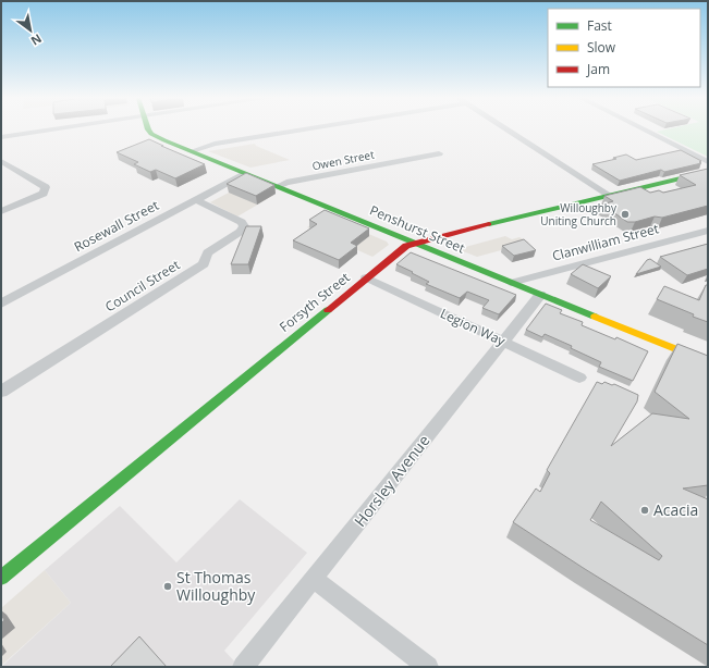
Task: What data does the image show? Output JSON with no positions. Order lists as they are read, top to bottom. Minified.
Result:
{"streets":{"main road":["Penshurst Street","Forsyth Street"],"street":["Owen Street","Rosewall Street","Clanwilliam Street","Council Street","Legion Way","Horsley Avenue"]},"crossings":[["Owen Street","Penshurst Street"],["Rosewall Street","Penshurst Street"],["Rosewall Street","Council Street"],["Penshurst Street","Clanwilliam Street"],["Penshurst Street","Forsyth Street"],["Penshurst Street","Horsley Avenue"],["Forsyth Street","Legion Way"],["Legion Way","Horsley Avenue"]],"places":["Willoughby Uniting Church","Acacia","St Thomas Willoughby"],"legend":["Fast","Slow","Jam"],"north":"bottom right"}
